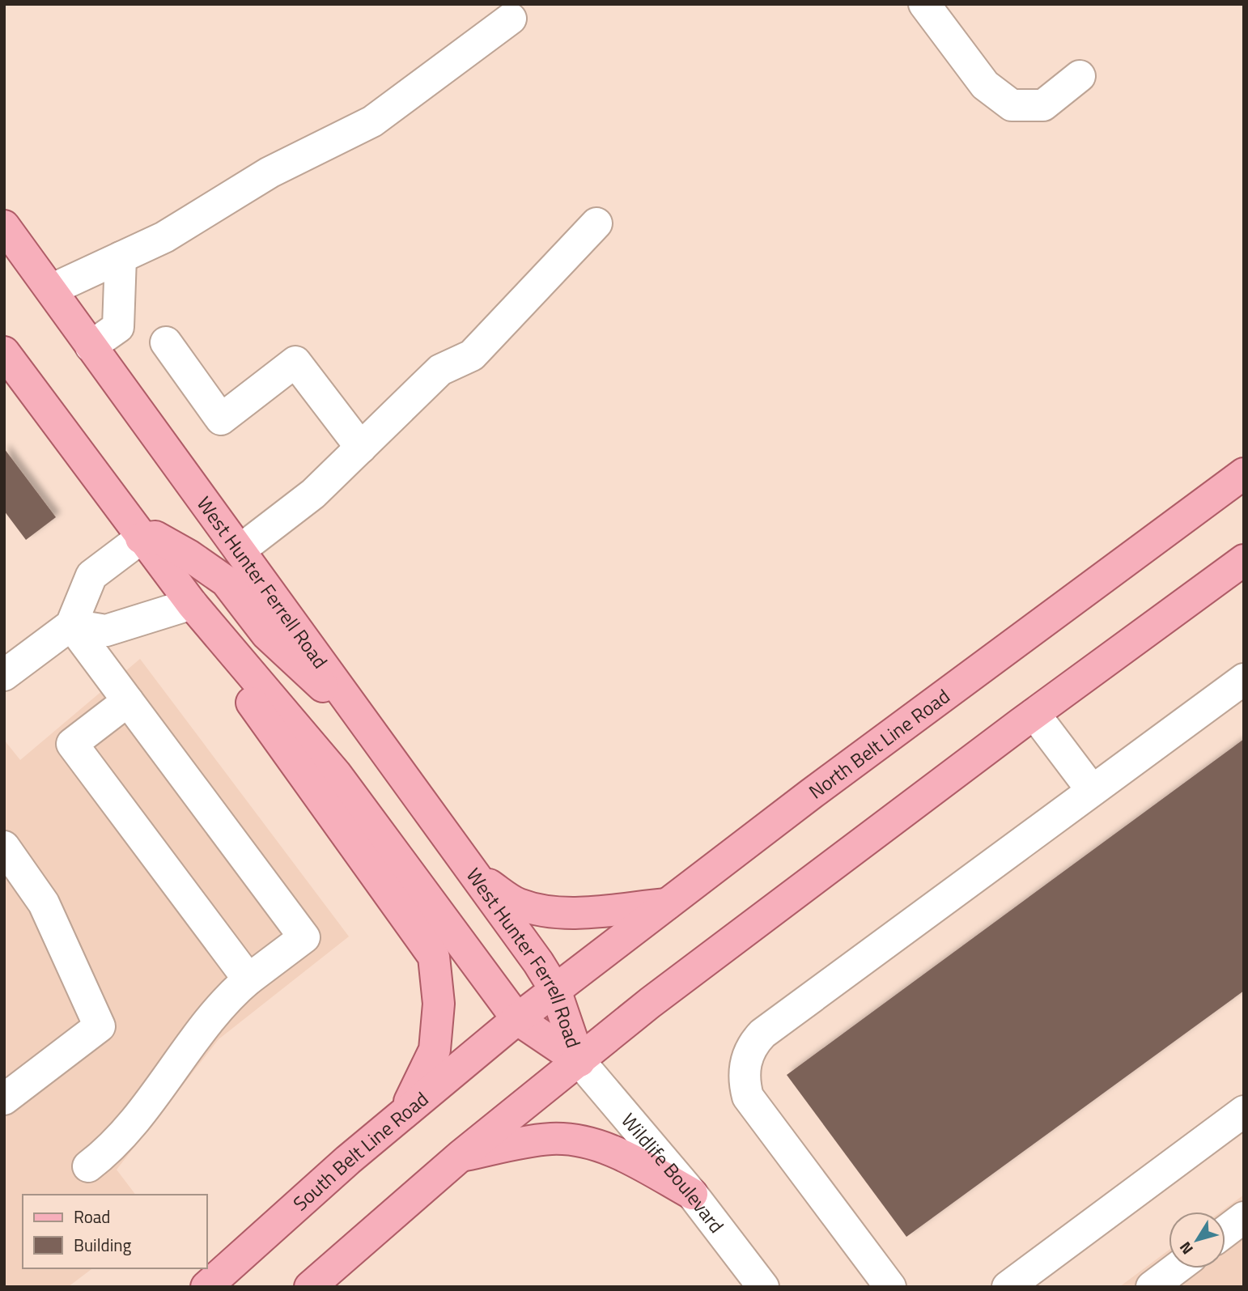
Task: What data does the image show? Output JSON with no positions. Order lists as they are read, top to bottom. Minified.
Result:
{"streets":{"main road":["West Hunter Ferrell Road","North Belt Line Road","South Belt Line Road"],"street":["Wildlife Boulevard"]},"crossings":[["West Hunter Ferrell Road","North Belt Line Road"],["West Hunter Ferrell Road","South Belt Line Road"],["West Hunter Ferrell Road","Wildlife Boulevard"],["North Belt Line Road","South Belt Line Road"]],"legend":["Road","Building"],"north":"bottom left"}
